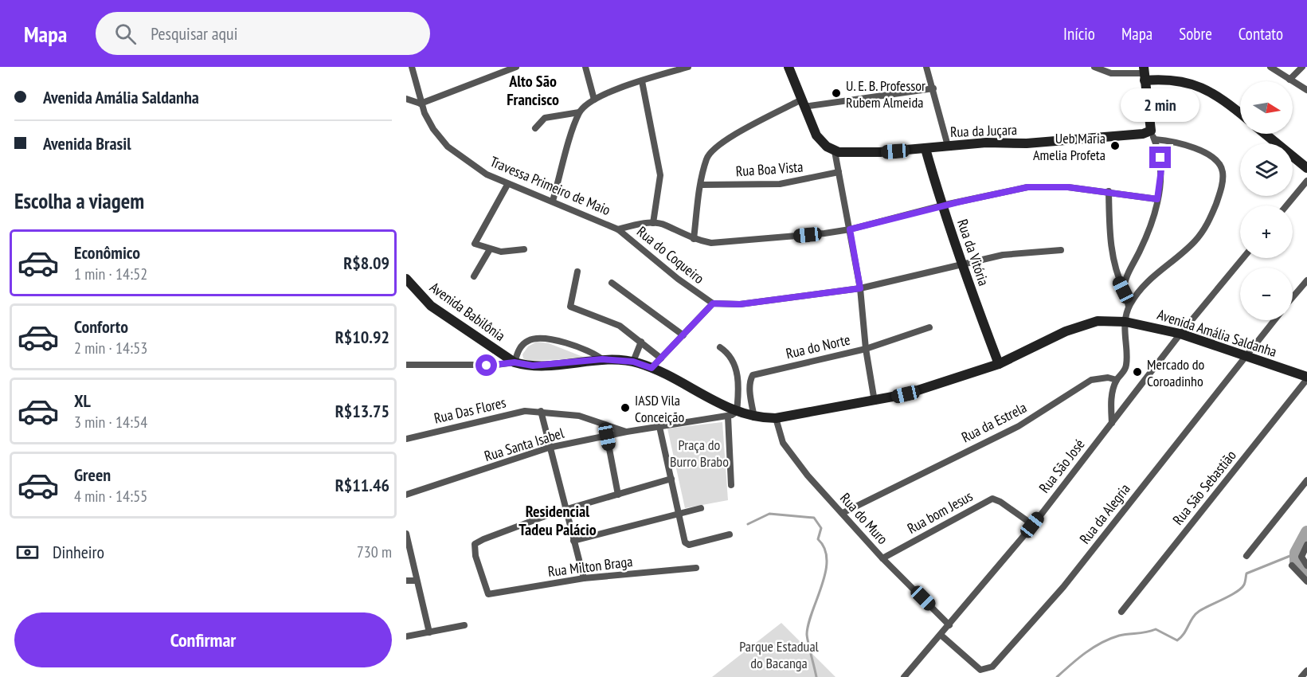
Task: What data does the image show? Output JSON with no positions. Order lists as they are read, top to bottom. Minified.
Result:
{"streets":{"main road":["Rua da Juçara","Rua da Vitória","Avenida Babilônia","Avenida Amália Saldanha"],"street":["Rua Boa Vista","Travessa Primeiro de Maio","Rua do Coqueiro","Rua do Norte","Rua Das Flores","Rua da Estrela","Rua Santa Isabel","Rua São José","Rua São Sebastião","Rua bom Jesus","Rua da Alegria","Rua do Muro","Rua Milton Braga"]},"crossings":[["Rua da Juçara","Rua da Vitória"],["Travessa Primeiro de Maio","Rua da Vitória"],["Travessa Primeiro de Maio","Rua do Coqueiro"],["Rua da Vitória","Avenida Amália Saldanha"],["Avenida Babilônia","Avenida Amália Saldanha"],["Avenida Amália Saldanha","Rua do Norte"],["Avenida Amália Saldanha","Rua Santa Isabel"],["Avenida Amália Saldanha","Rua São José"],["Avenida Amália Saldanha","Rua São Sebastião"],["Avenida Amália Saldanha","Rua da Alegria"],["Avenida Amália Saldanha","Rua do Muro"],["Rua Das Flores","Rua Santa Isabel"],["Rua da Estrela","Rua do Muro"],["Rua São José","Rua bom Jesus"],["Rua São José","Rua da Alegria"],["Rua São José","Rua do Muro"],["Rua bom Jesus","Rua do Muro"]],"districts":["Alto São Francisco","Residencial Tadeu Palácio"],"parks":["Praça do Burro Brabo","Parque Estadual do Bacanga"],"places":["U. E. B. Professor Rubem Almeida","Ueb Maria Amelia Profeta","Mercado do Coroadinho","IASD Vila Conceição"],"north":"right","page":{"header":"Mapa","search":"Pesquisar aqui","nav":["Início","Mapa","Sobre","Contato"],"banner":["Avenida Amália Saldanha","Avenida Brasil"],"map_buttons":["+","−"],"bubble":"2 min","heading":"Escolha a viagem","list":[{"name":"Econômico","note":"1 min · 14:52","value":"R$8.09"},{"name":"Conforto","note":"2 min · 14:53","value":"R$10.92"},{"name":"XL","note":"3 min · 14:54","value":"R$13.75"},{"name":"Green","note":"4 min · 14:55","value":"R$11.46"}],"pay":["Dinheiro","730 m"],"buttons":"Confirmar"}}
